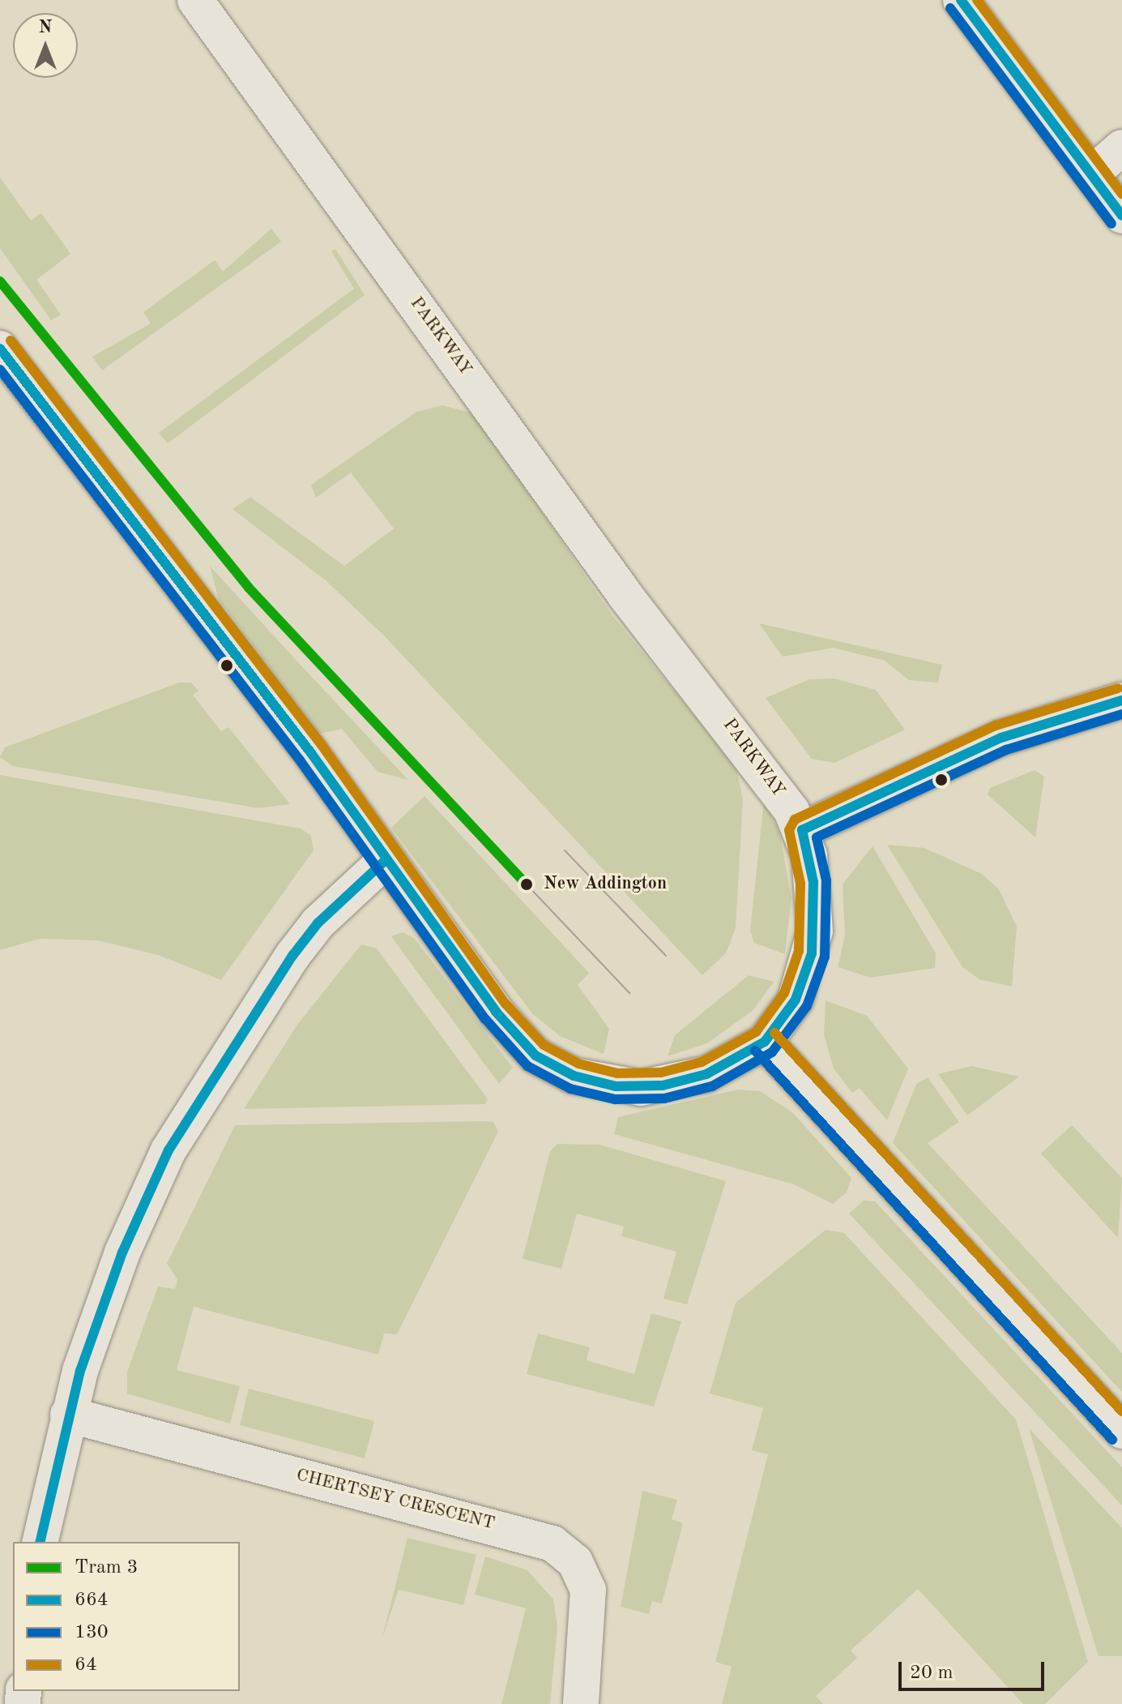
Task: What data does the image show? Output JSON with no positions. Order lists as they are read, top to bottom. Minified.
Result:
{"streets":{"street":["PARKWAY","CHERTSEY CRESCENT"]},"places":["New Addington"],"lines":["transit line 664","transit line 64","transit line 130","tram line 3"],"legend":["Tram 3","664","130","64"],"scale_bar":"20 m","north":"top"}
